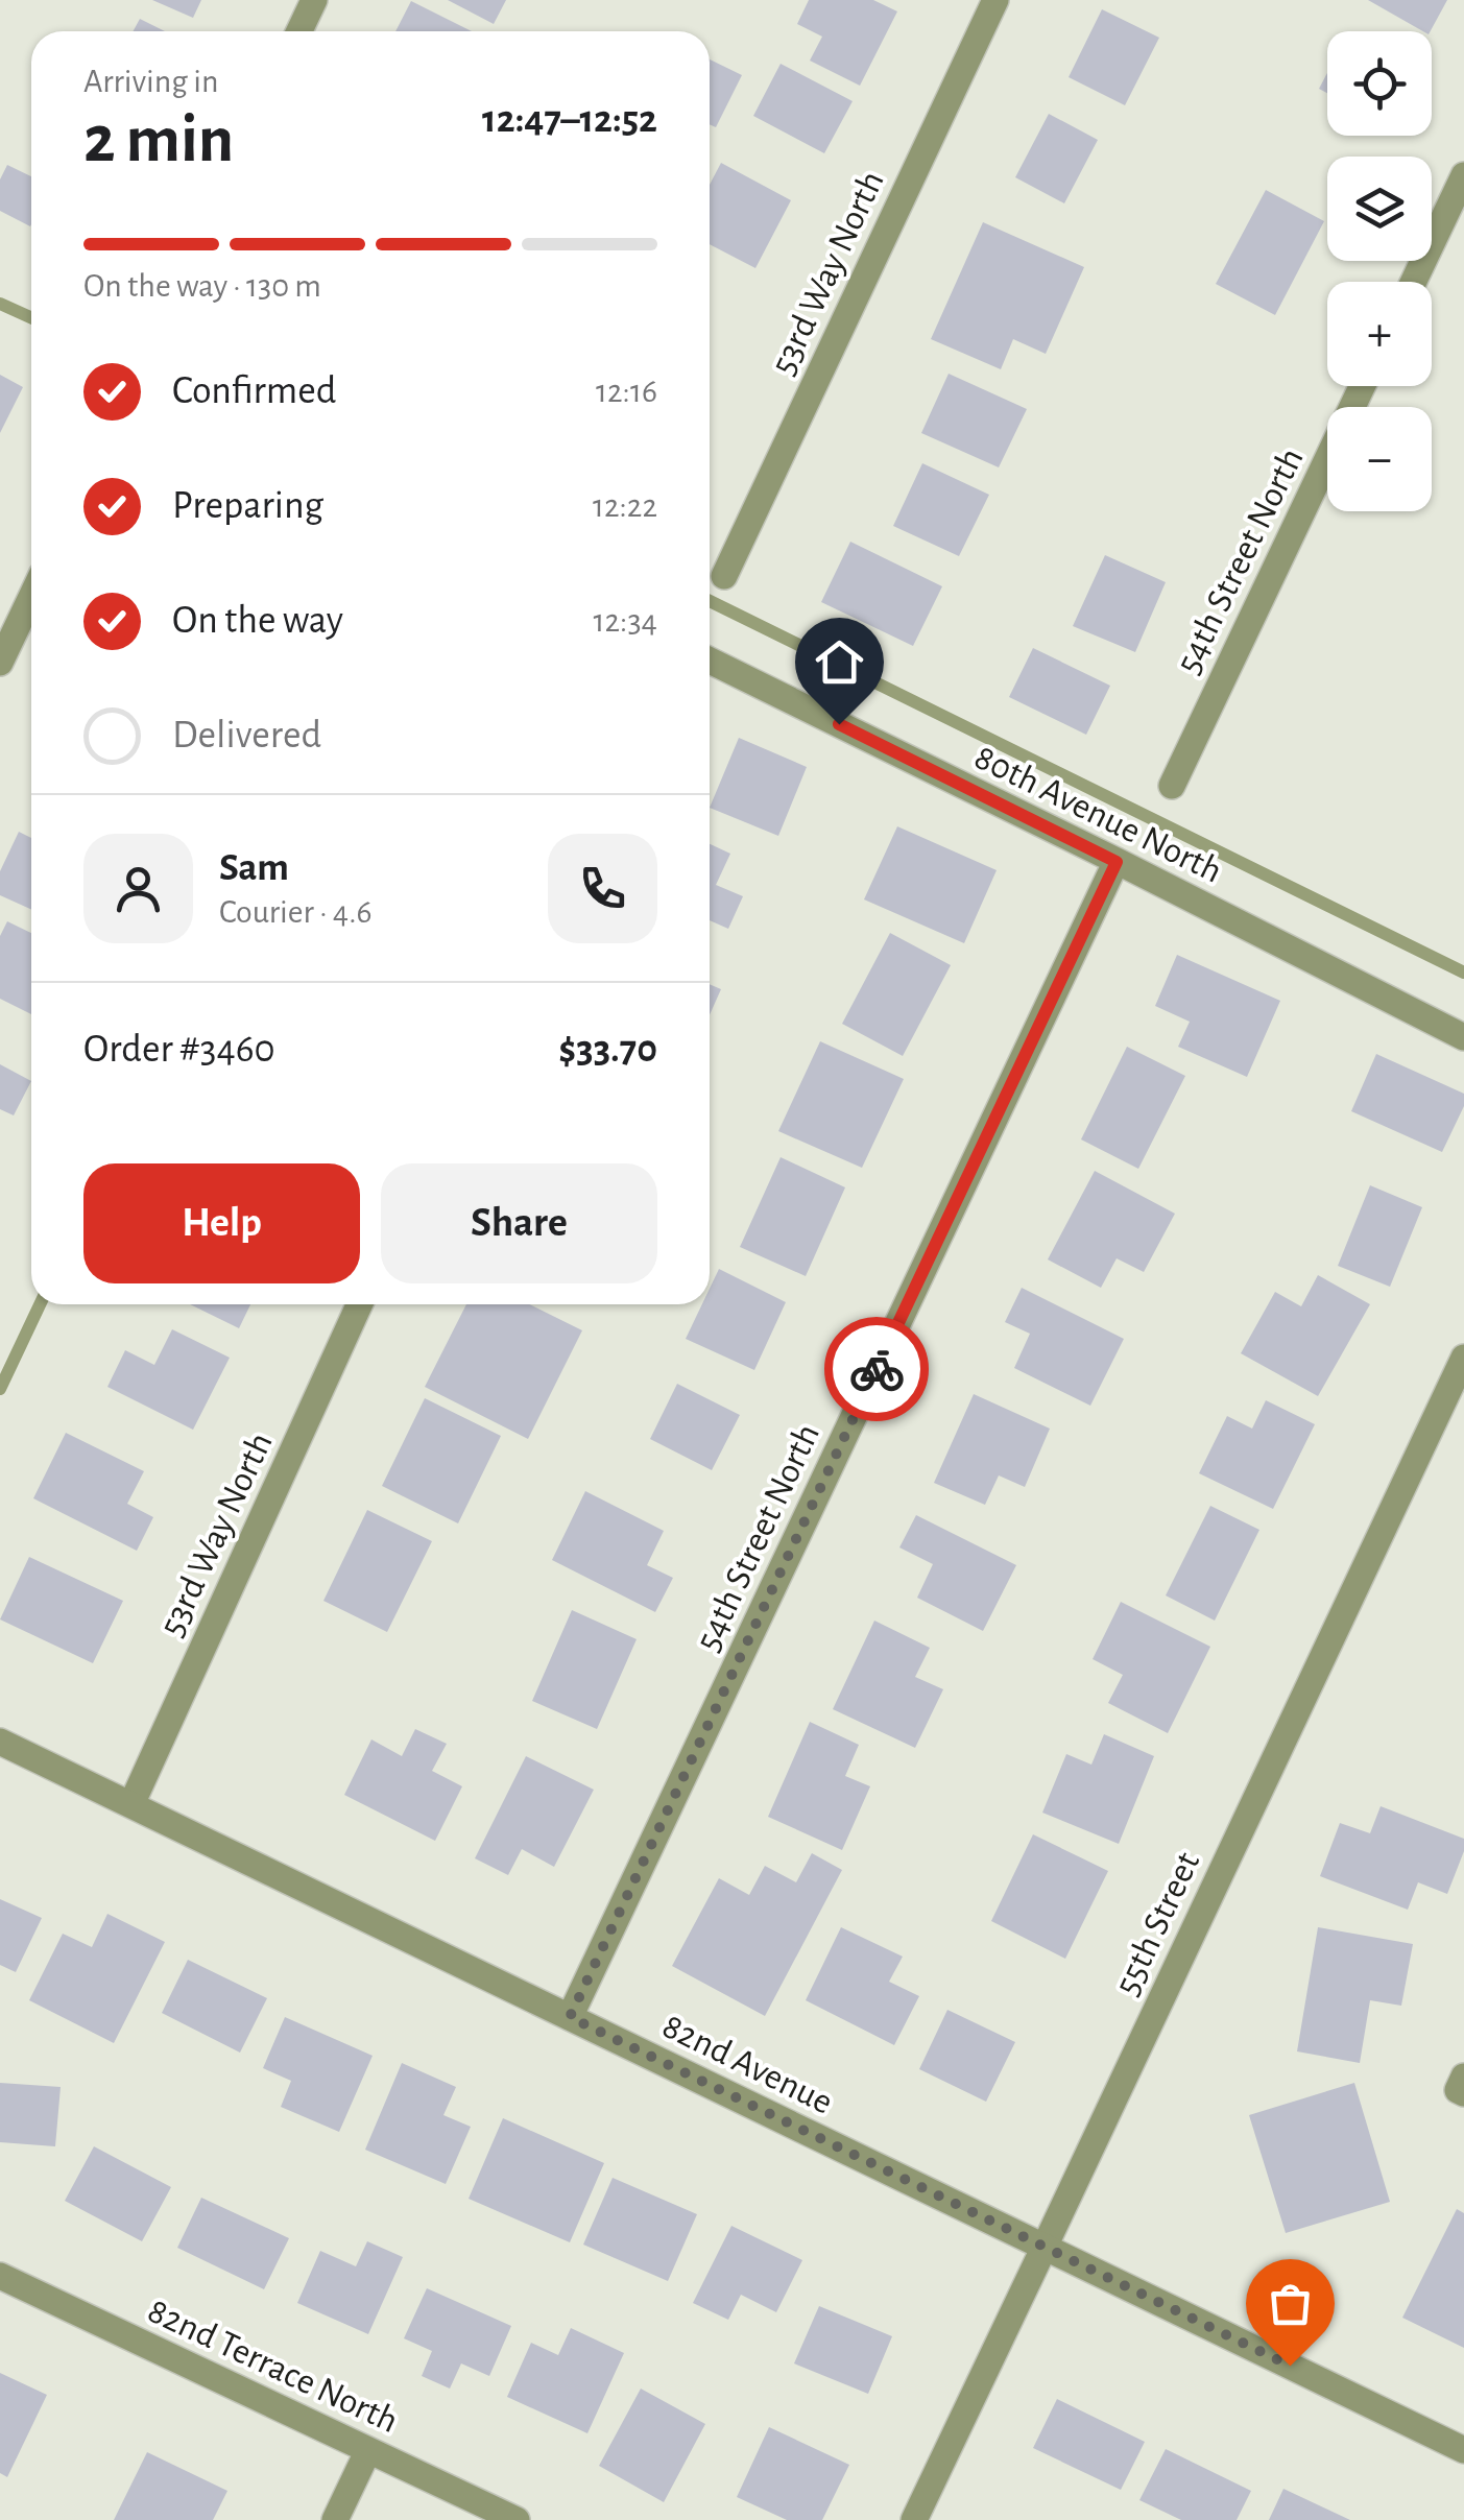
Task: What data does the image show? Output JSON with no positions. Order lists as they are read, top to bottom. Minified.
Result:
{"streets":{"street":["53rd Way North","54th Street North","80th Avenue North","55th Street","82nd Avenue","82nd Terrace North"]},"crossings":[["53rd Way North","82nd Avenue"],["54th Street North","80th Avenue North"],["54th Street North","82nd Avenue"],["55th Street","82nd Avenue"]],"page":{"map_buttons":["+","−"],"heading":["2 min","Arriving in","12:47–12:52"],"panel":["Sam","Courier · 4.6","Order #3460","$33.70"],"bar":"On the way · 130 m","list":[["Confirmed","12:16"],["Preparing","12:22"],["On the way","12:34"],"Delivered"],"buttons":["Help","Share"]}}
